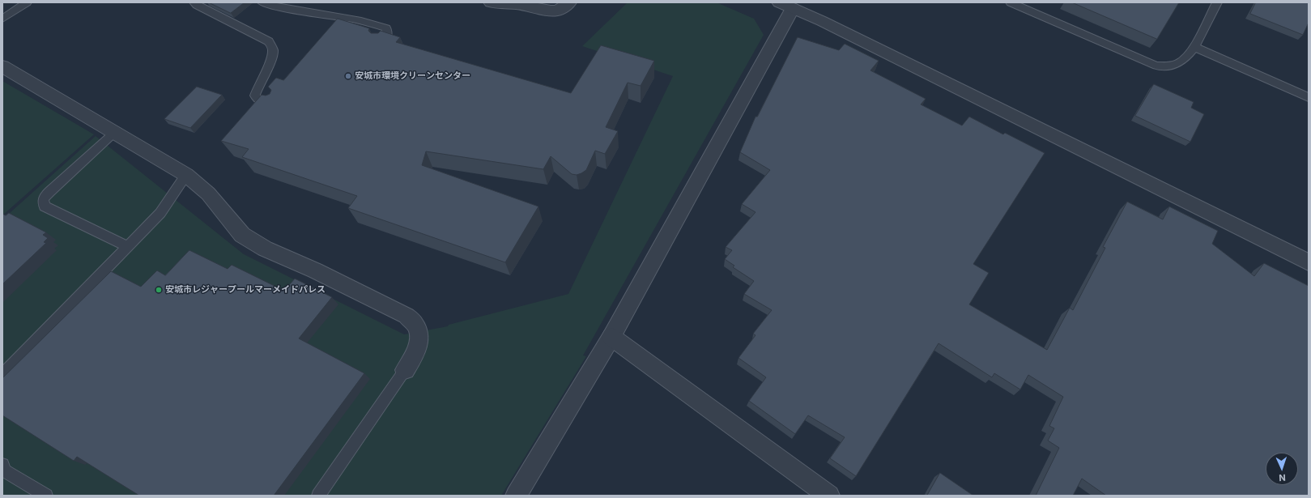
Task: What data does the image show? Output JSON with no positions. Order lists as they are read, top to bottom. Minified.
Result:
{"places":["安城市環境クリーンセンター","安城市レジャープールマーメイドパレス"],"north":"bottom"}
